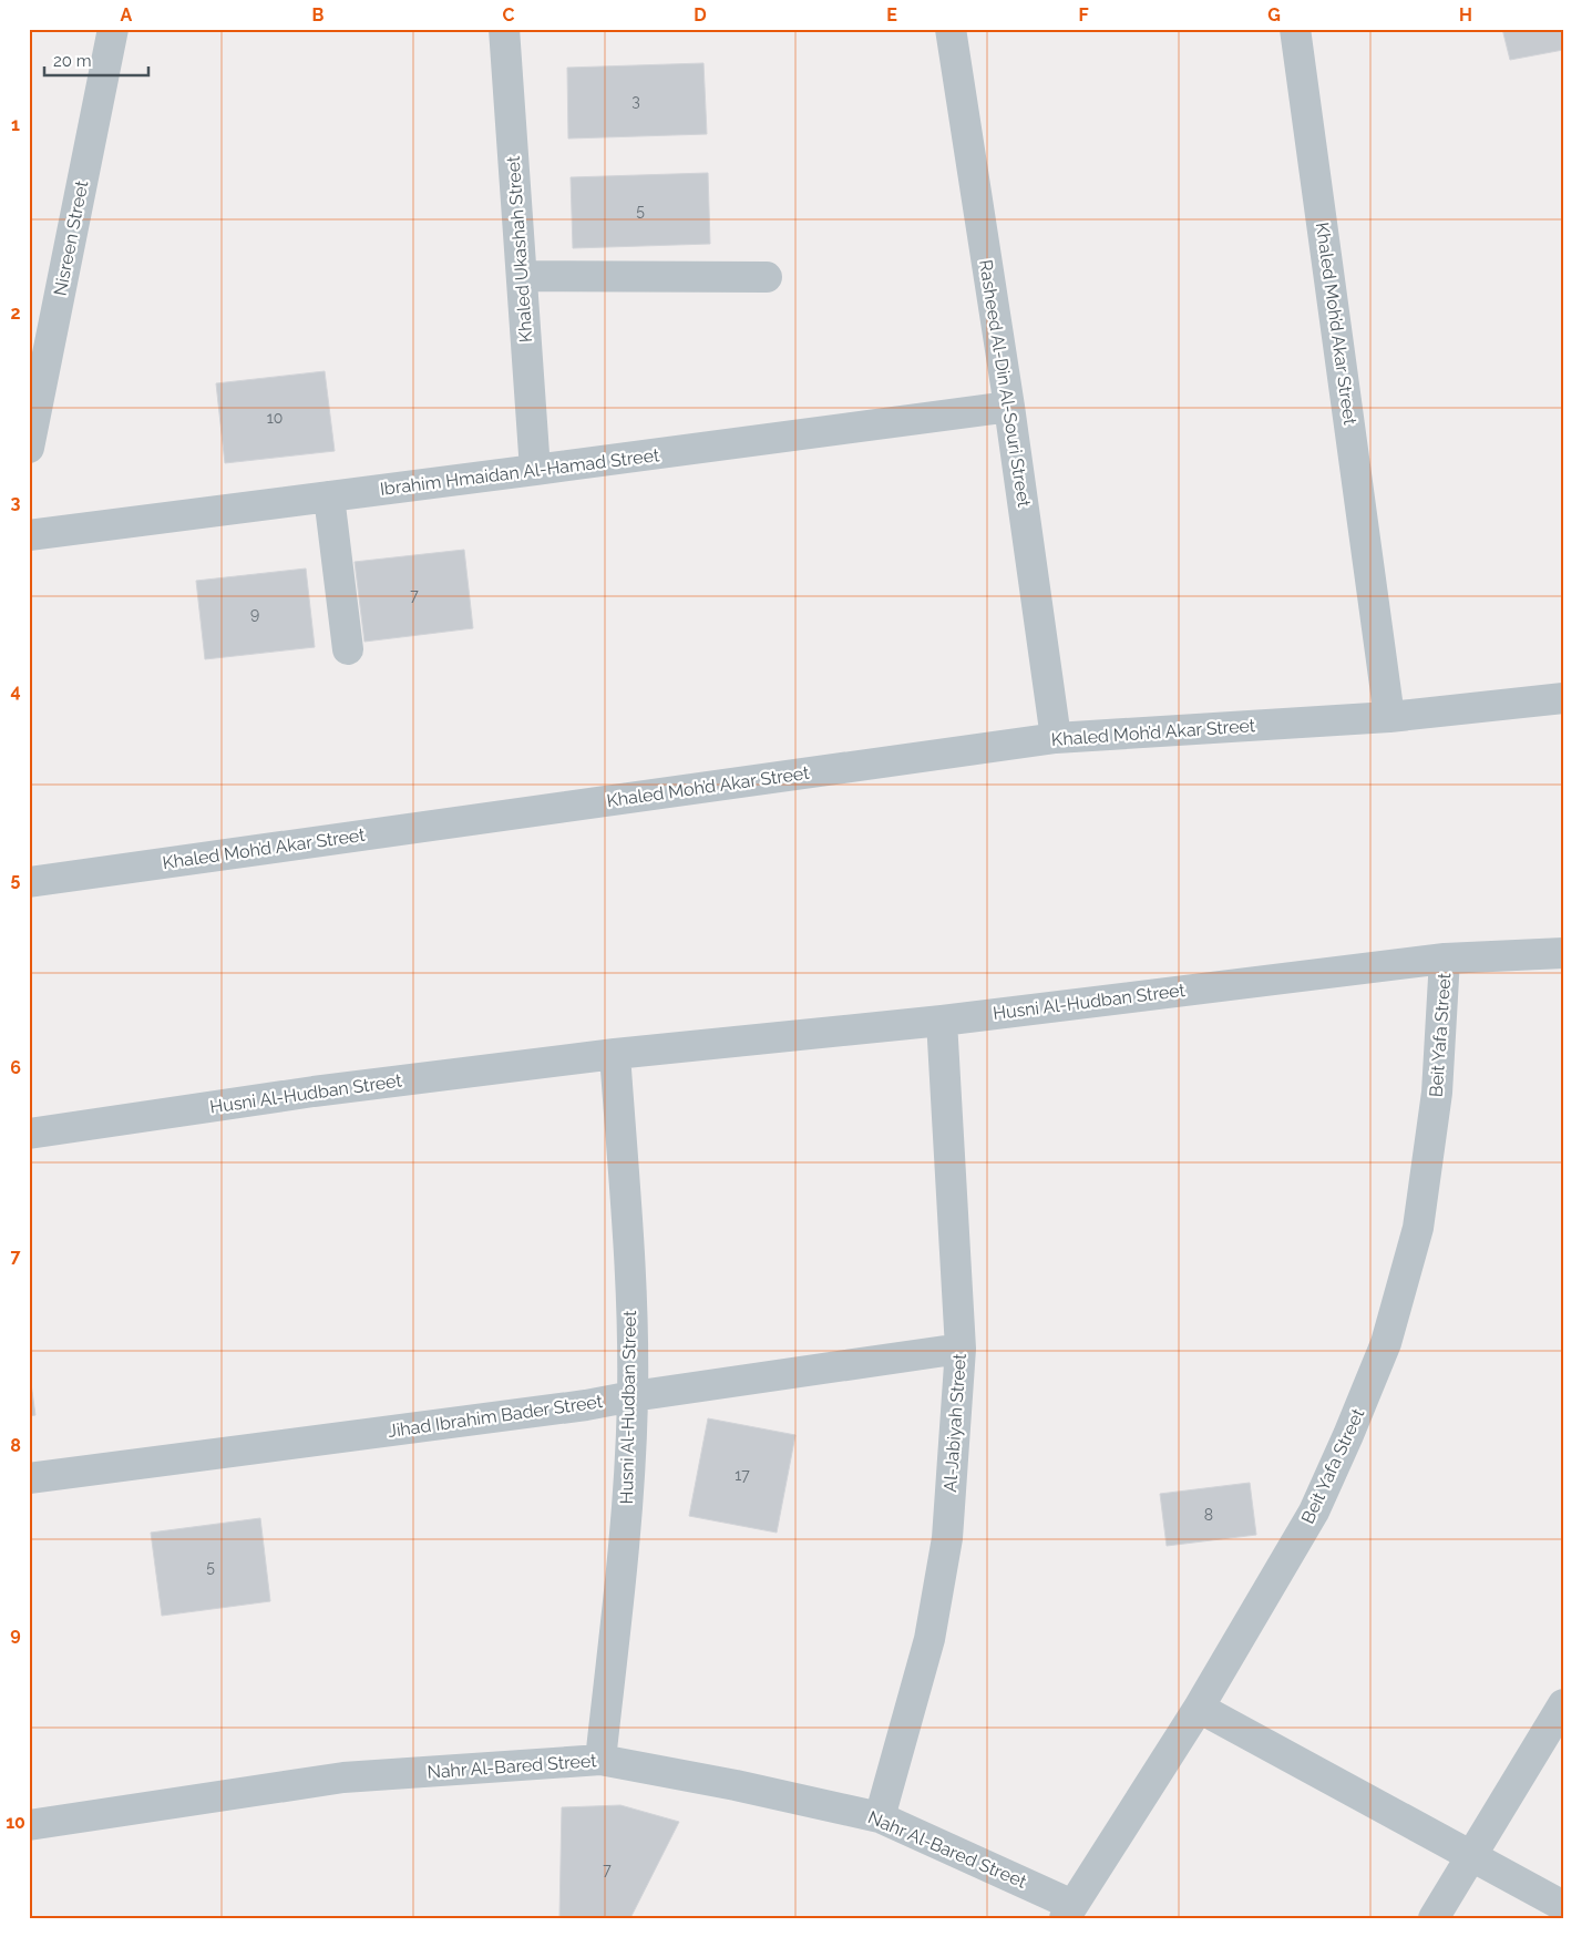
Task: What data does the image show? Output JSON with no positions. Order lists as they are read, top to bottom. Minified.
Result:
{"streets":{"street":["Nisreen Street","Khaled Ukashah Street","Khaled Moh’d Akar Street","Rasheed Al-Din Al-Souri Street","Ibrahim Hmaidan Al-Hamad Street","Husni Al-Hudban Street","Beit Yafa Street","Jihad Ibrahim Bader Street","Al-Jabiyah Street","Nahr Al-Bared Street"]},"crossings":[["Khaled Ukashah Street","Ibrahim Hmaidan Al-Hamad Street"],["Khaled Moh’d Akar Street","Rasheed Al-Din Al-Souri Street"],["Rasheed Al-Din Al-Souri Street","Ibrahim Hmaidan Al-Hamad Street"],["Husni Al-Hudban Street","Beit Yafa Street"],["Husni Al-Hudban Street","Jihad Ibrahim Bader Street"],["Husni Al-Hudban Street","Al-Jabiyah Street"],["Husni Al-Hudban Street","Nahr Al-Bared Street"],["Beit Yafa Street","Nahr Al-Bared Street"],["Jihad Ibrahim Bader Street","Al-Jabiyah Street"],["Al-Jabiyah Street","Nahr Al-Bared Street"]],"house_numbers":["3","5","10","7","9","17","8","5","7"],"scale_bar":"20 m","grid":{"columns":["A","B","C","D","E","F","G","H"],"rows":["1","2","3","4","5","6","7","8","9","10"]}}
